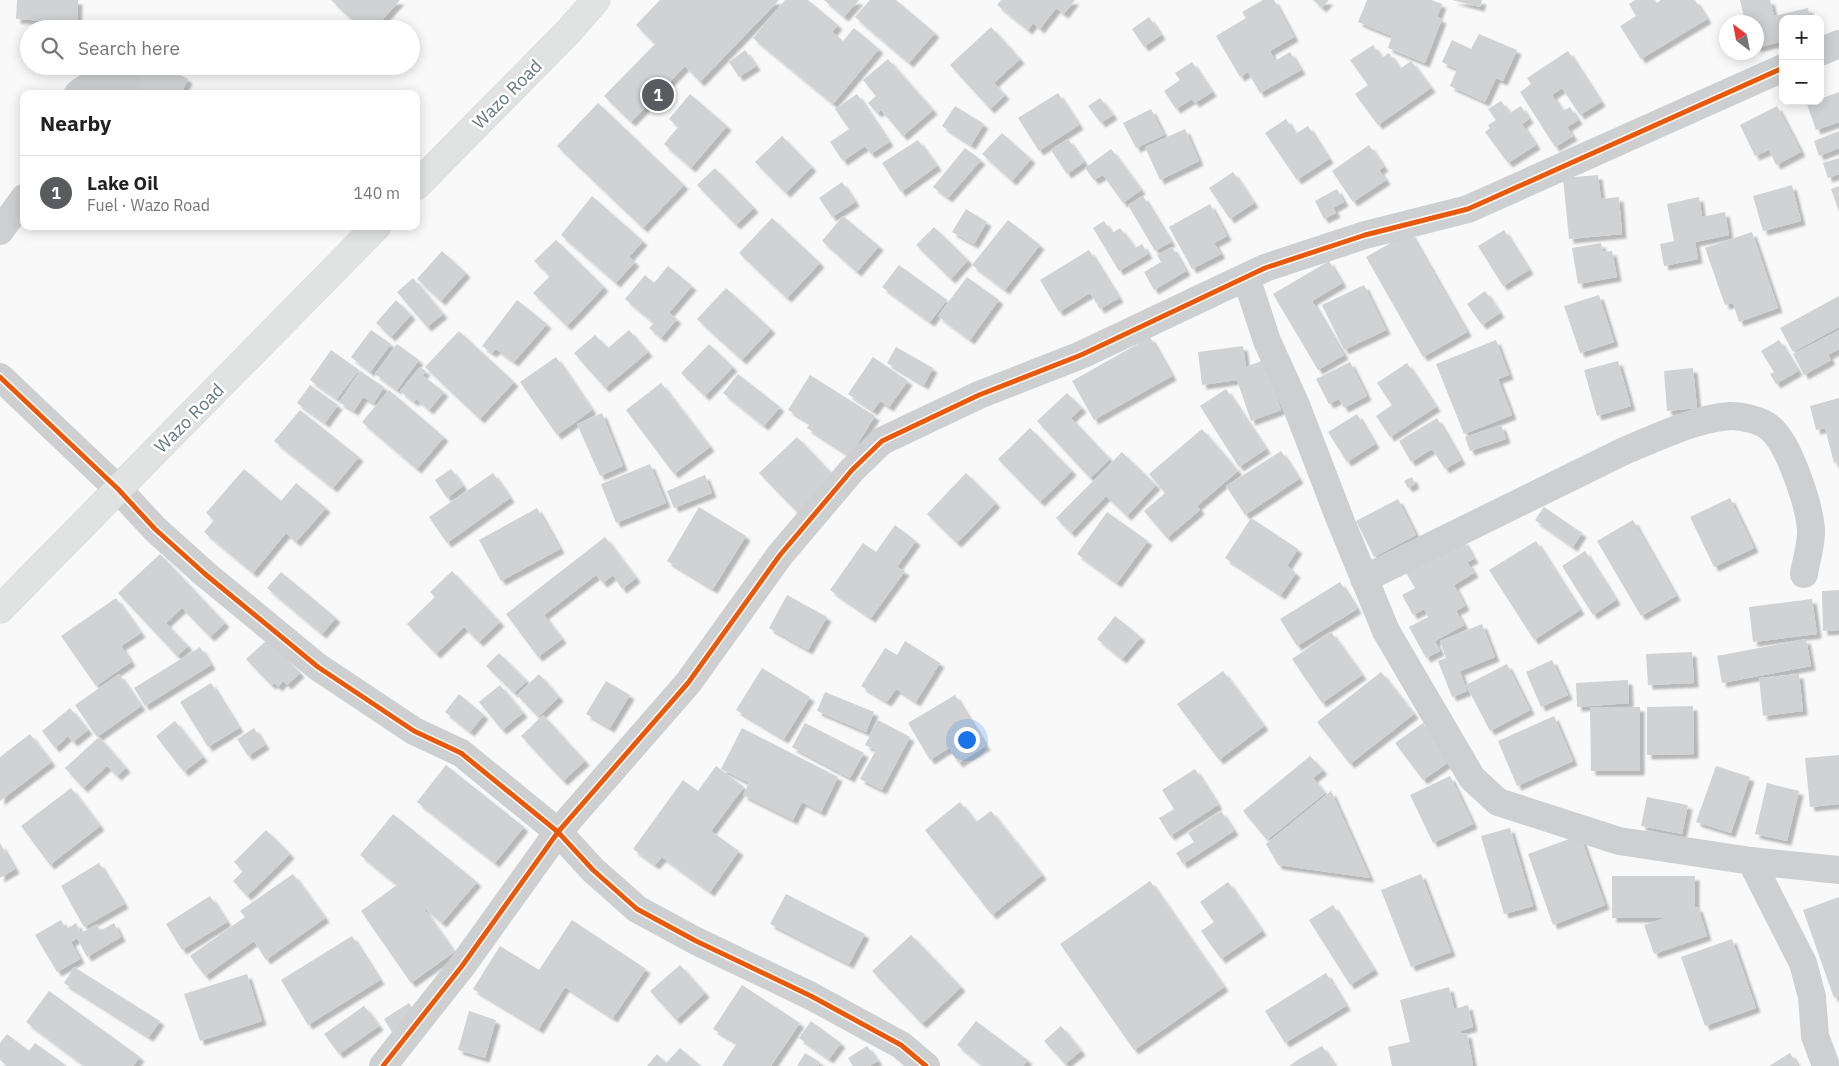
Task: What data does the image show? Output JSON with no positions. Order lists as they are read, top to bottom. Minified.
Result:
{"streets":{"main road":["Wazo Road"]},"north":"top left","page":{"map_buttons":["+","−"],"search":"Search here","pins":"1","heading":"Nearby","list":[{"mark":"1","name":"Lake Oil","note":"Fuel · Wazo Road","value":"140 m"}]}}
